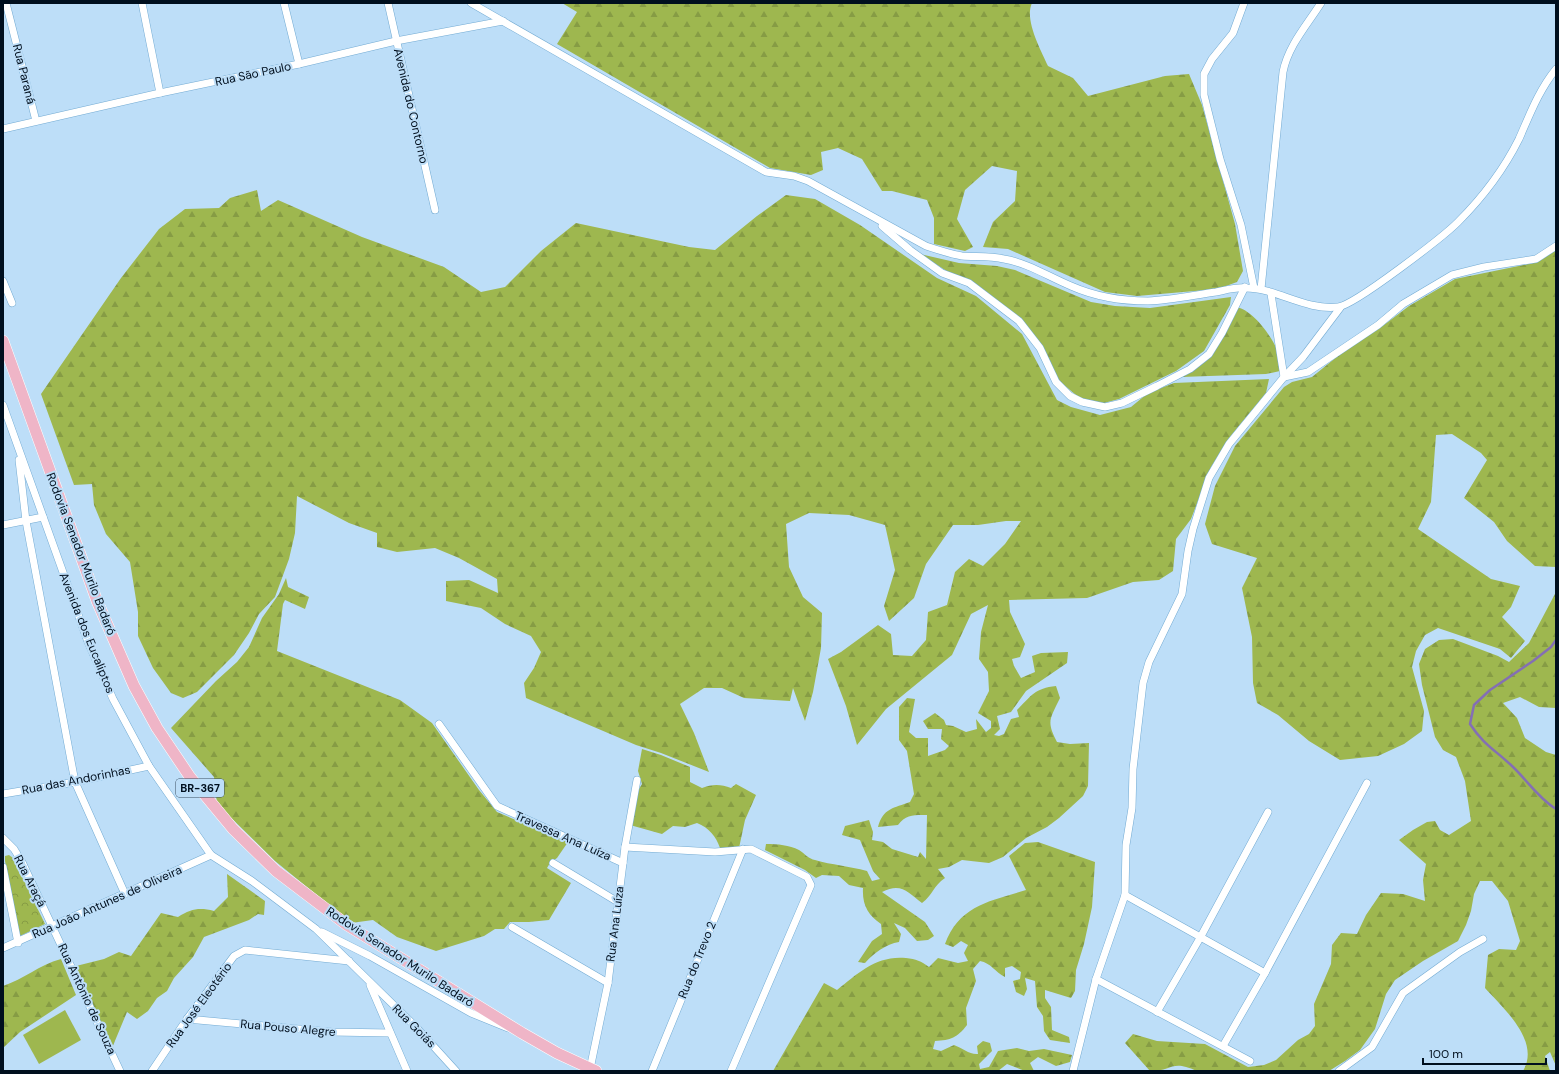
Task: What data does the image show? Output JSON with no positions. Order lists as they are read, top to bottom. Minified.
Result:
{"streets":{"main road":["Rodovia Senador Murilo Badaró","BR-367"],"street":["Rua Paraná","Rua São Paulo","Avenida do Contorno","Avenida dos Eucaliptos","Rua das Andorinhas","Travessa Ana Luíza","Rua Araçá","Rua João Antunes de Oliveira","Rua Ana Luíza","Rua do Trevo 2","Rua Antônio de Souza","Rua José Eleotério","Rua Goiás","Rua Pouso Alegre"]},"crossings":[["Rua Paraná","Rua São Paulo"],["Rua São Paulo","Avenida do Contorno"],["Rodovia Senador Murilo Badaró","Rua Ana Luíza"],["Avenida dos Eucaliptos","Rua das Andorinhas"],["Avenida dos Eucaliptos","Rua João Antunes de Oliveira"],["Avenida dos Eucaliptos","Rua José Eleotério"],["Avenida dos Eucaliptos","Rua Goiás"],["Travessa Ana Luíza","Rua Ana Luíza"],["Rua Araçá","Rua João Antunes de Oliveira"],["Rua Araçá","Rua Antônio de Souza"],["Rua João Antunes de Oliveira","Rua Antônio de Souza"],["Rua José Eleotério","Rua Pouso Alegre"]],"scale_bar":"100 m"}
